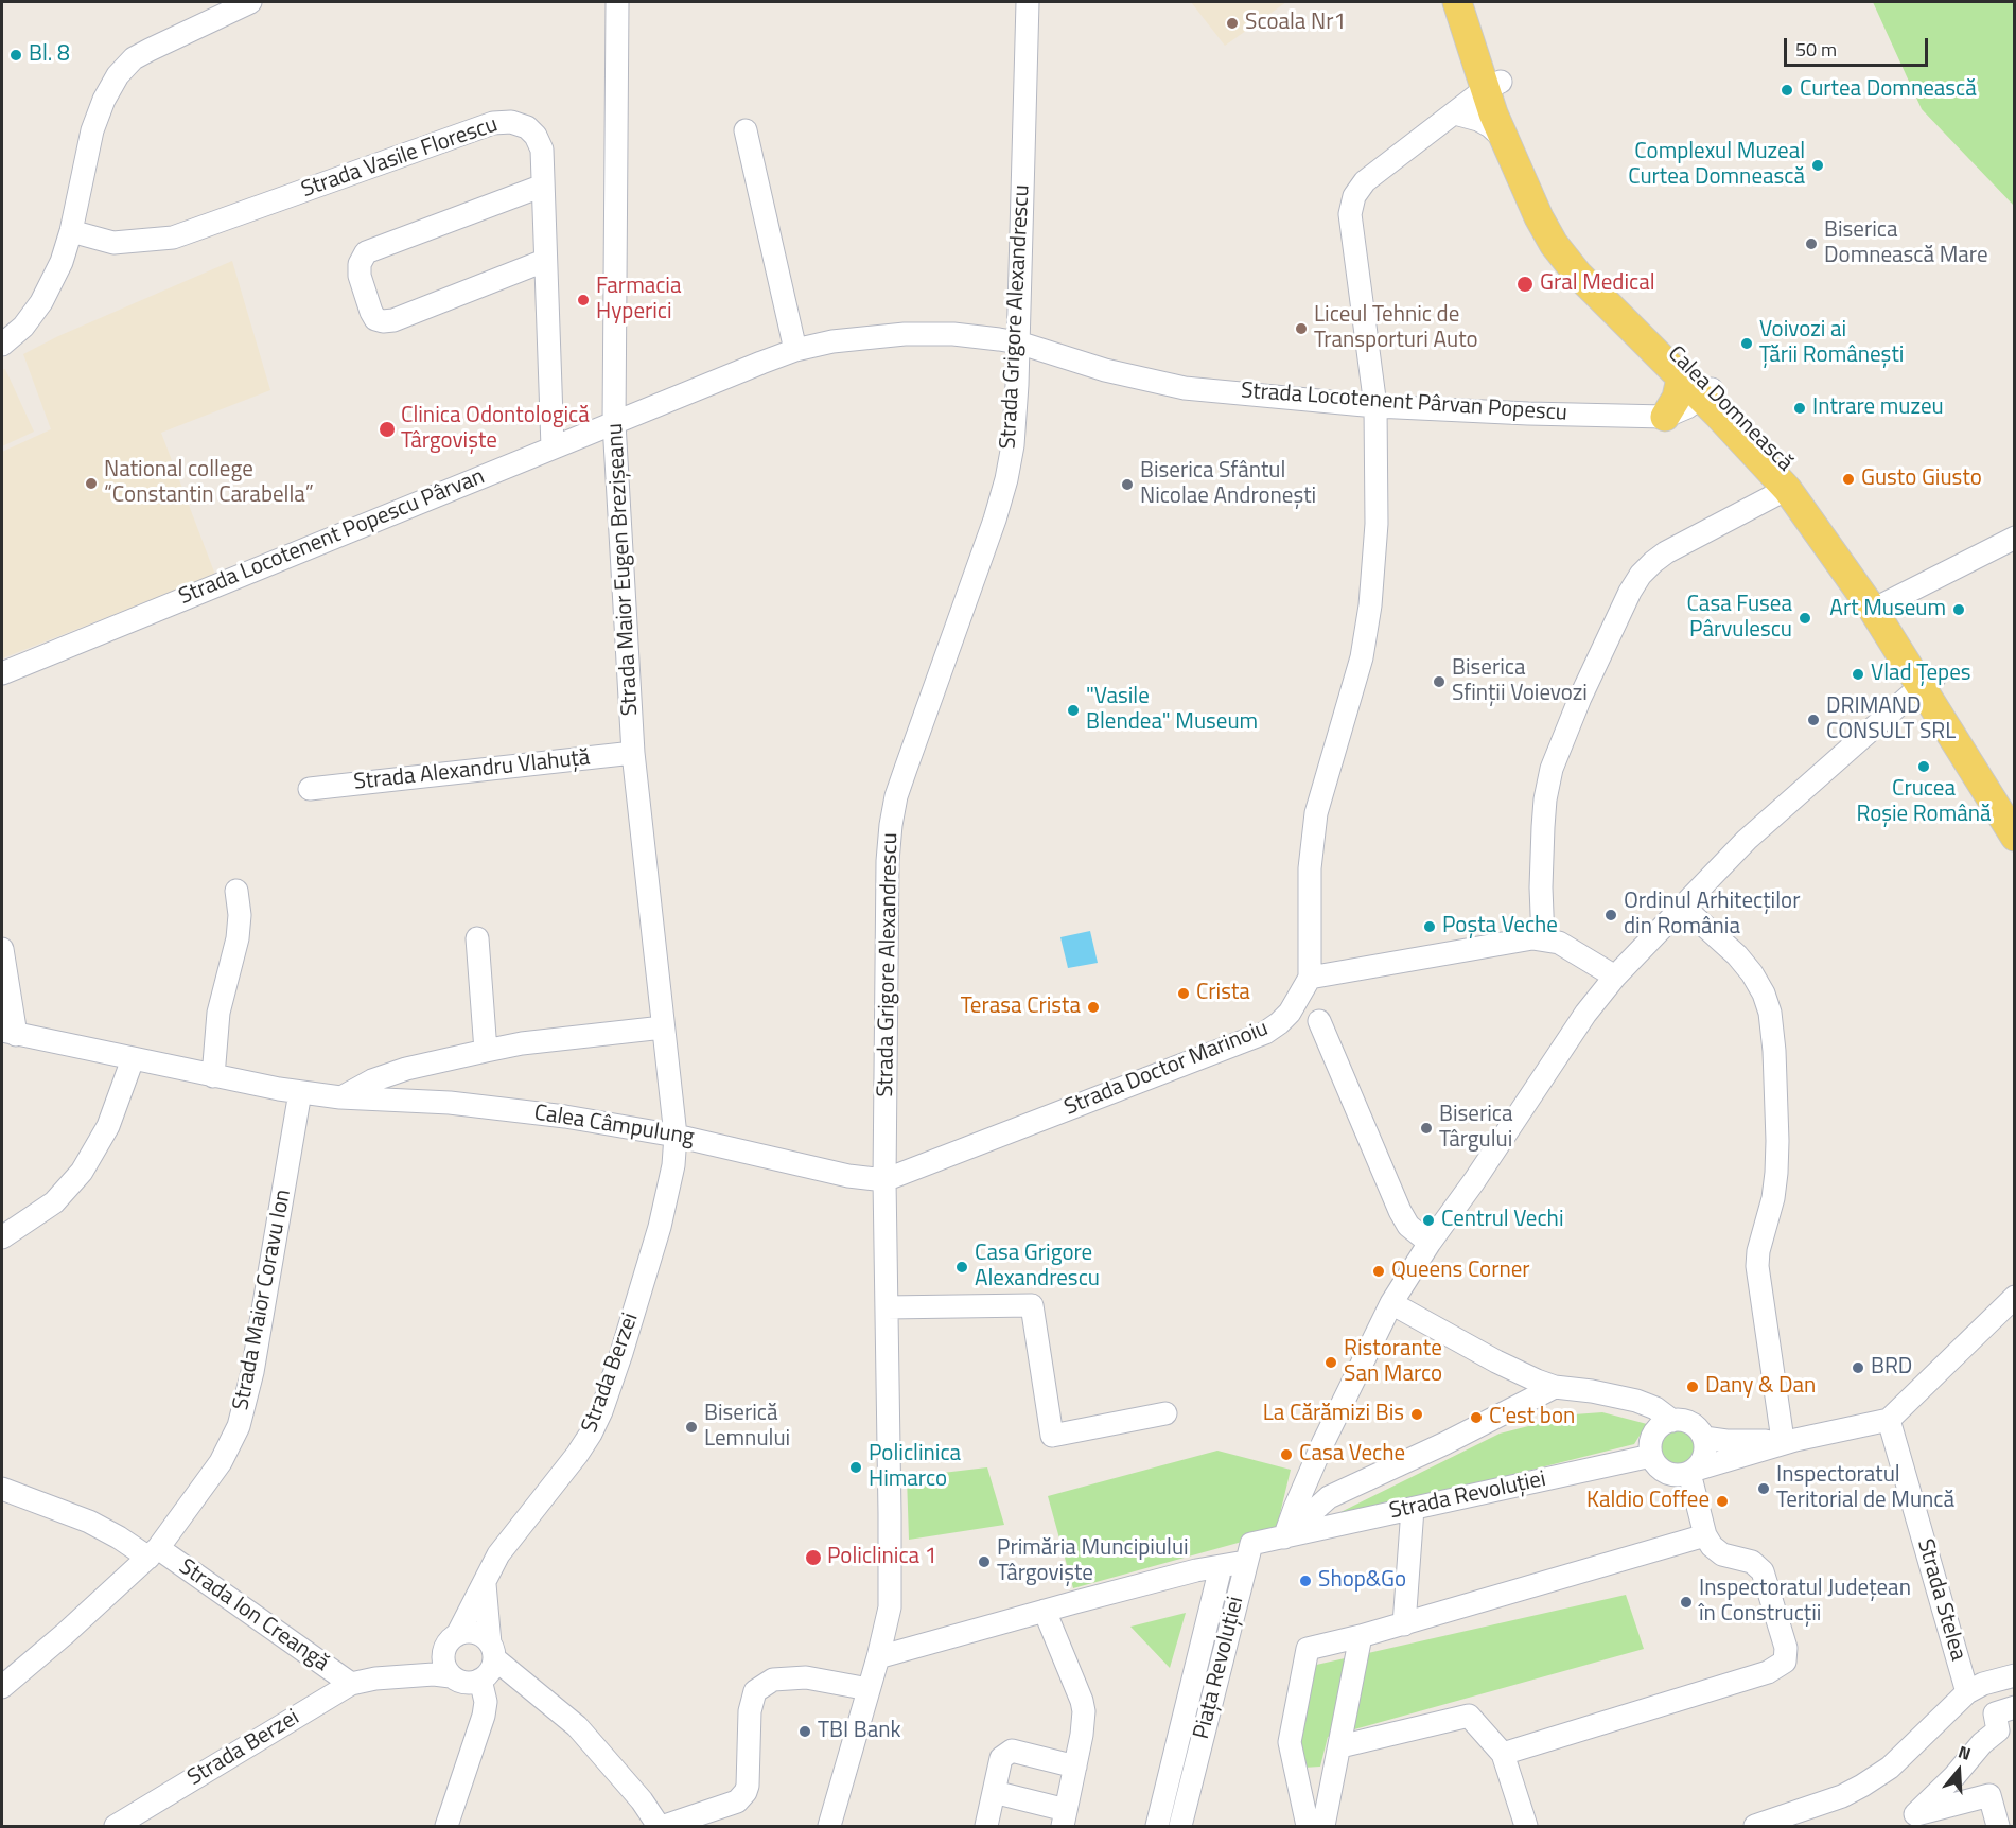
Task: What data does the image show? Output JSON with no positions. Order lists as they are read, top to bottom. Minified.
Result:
{"streets":{"main road":["Calea Domnească"],"street":["Strada Vasile Florescu","Strada Grigore Alexandrescu","Strada Locotenent Pârvan Popescu","Strada Locotenent Popescu Pârvan","Strada Maior Eugen Brezișeanu","Strada Alexandru Vlahuță","Strada Doctor Marinoiu","Calea Câmpulung","Strada Maior Coravu Ion","Strada Berzei","Strada Revoluției","Strada Stelea","Strada Ion Creangă","Piața Revoluției"]},"crossings":[["Strada Vasile Florescu","Strada Locotenent Popescu Pârvan"],["Strada Grigore Alexandrescu","Strada Locotenent Popescu Pârvan"],["Strada Grigore Alexandrescu","Strada Doctor Marinoiu"],["Strada Grigore Alexandrescu","Calea Câmpulung"],["Strada Locotenent Pârvan Popescu","Strada Locotenent Popescu Pârvan"],["Strada Locotenent Popescu Pârvan","Strada Maior Eugen Brezișeanu"],["Strada Maior Eugen Brezișeanu","Strada Alexandru Vlahuță"],["Strada Maior Eugen Brezișeanu","Calea Câmpulung"],["Strada Maior Eugen Brezișeanu","Strada Berzei"],["Strada Doctor Marinoiu","Calea Câmpulung"],["Calea Câmpulung","Strada Maior Coravu Ion"],["Calea Câmpulung","Strada Berzei"],["Strada Maior Coravu Ion","Strada Ion Creangă"],["Strada Berzei","Strada Ion Creangă"],["Strada Revoluției","Piața Revoluției"]],"places":["Scoala Nr1","Bl. 8","Curtea Domnească","Complexul Muzeal Curtea Domnească","Biserica Domnească Mare","Gral Medical","Farmacia Hyperici","Liceul Tehnic de Transporturi Auto","Voivozi ai Țării Românești","Intrare muzeu","Clinica Odontologică Târgoviște","Gusto Giusto","National college “Constantin Carabella”","Biserica Sfântul Nicolae Andronești","Art Museum","Casa Fusea Pârvulescu","Vlad Țepes","Biserica Sfinții Voievozi","\"Vasile Blendea\" Museum","DRIMAND CONSULT SRL","Crucea Roșie Română","Ordinul Arhitecților din România","Poșta Veche","Crista","Terasa Crista","Biserica Târgului","Centrul Vechi","Casa Grigore Alexandrescu","Queens Corner","Ristorante San Marco","BRD","Dany & Dan","La Cărămizi Bis","C'est bon","Biserică Lemnului","Casa Veche","Policlinica Himarco","Inspectoratul Teritorial de Muncă","Kaldio Coffee","Policlinica 1","Primăria Muncipiului Târgoviște","Shop&Go","Inspectoratul Județean în Construcții","TBI Bank"],"scale_bar":"50 m","north":"top"}
